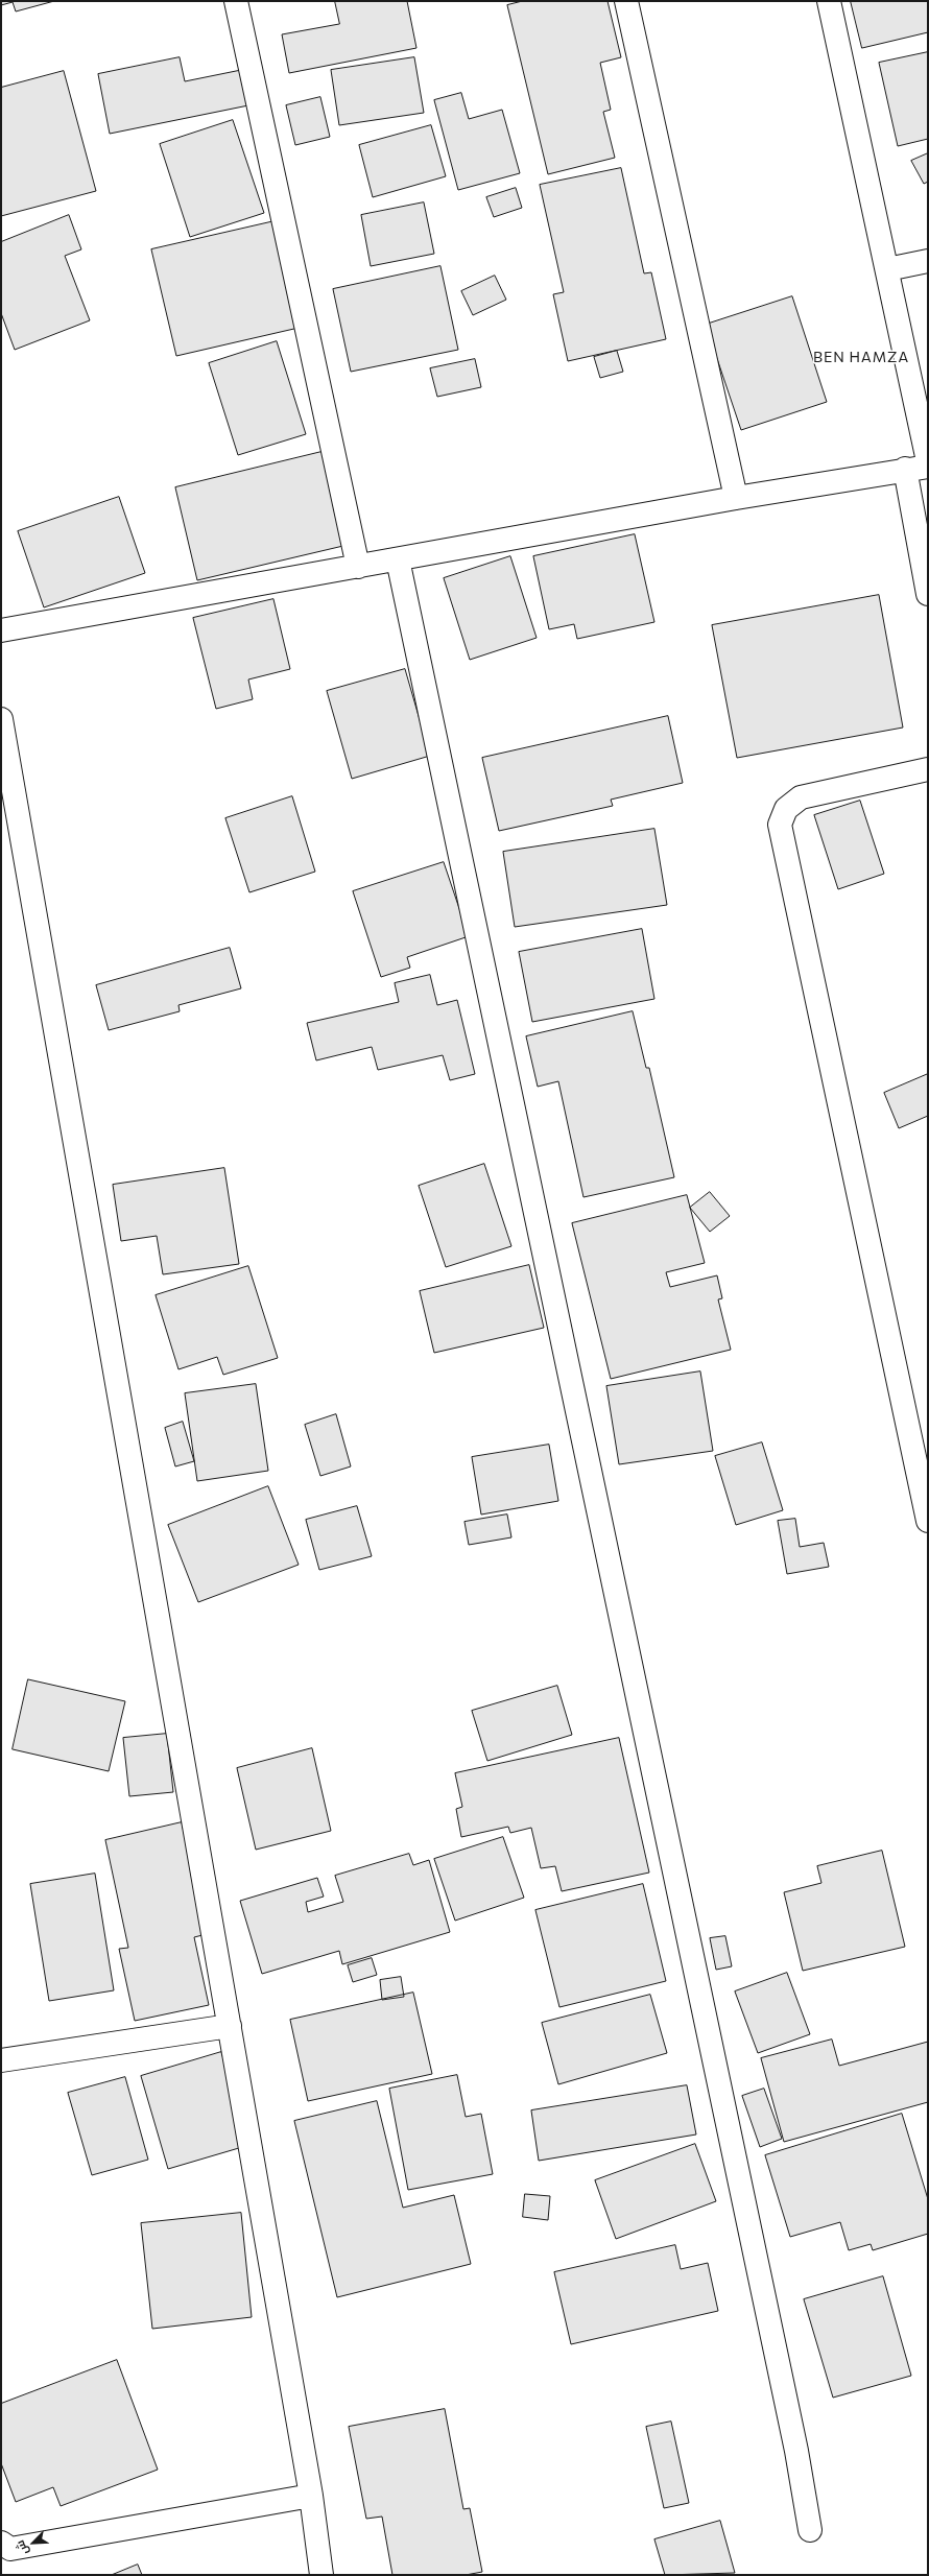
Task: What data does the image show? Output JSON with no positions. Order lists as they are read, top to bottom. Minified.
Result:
{"districts":["BEN HAMZA"],"north":"bottom left"}
